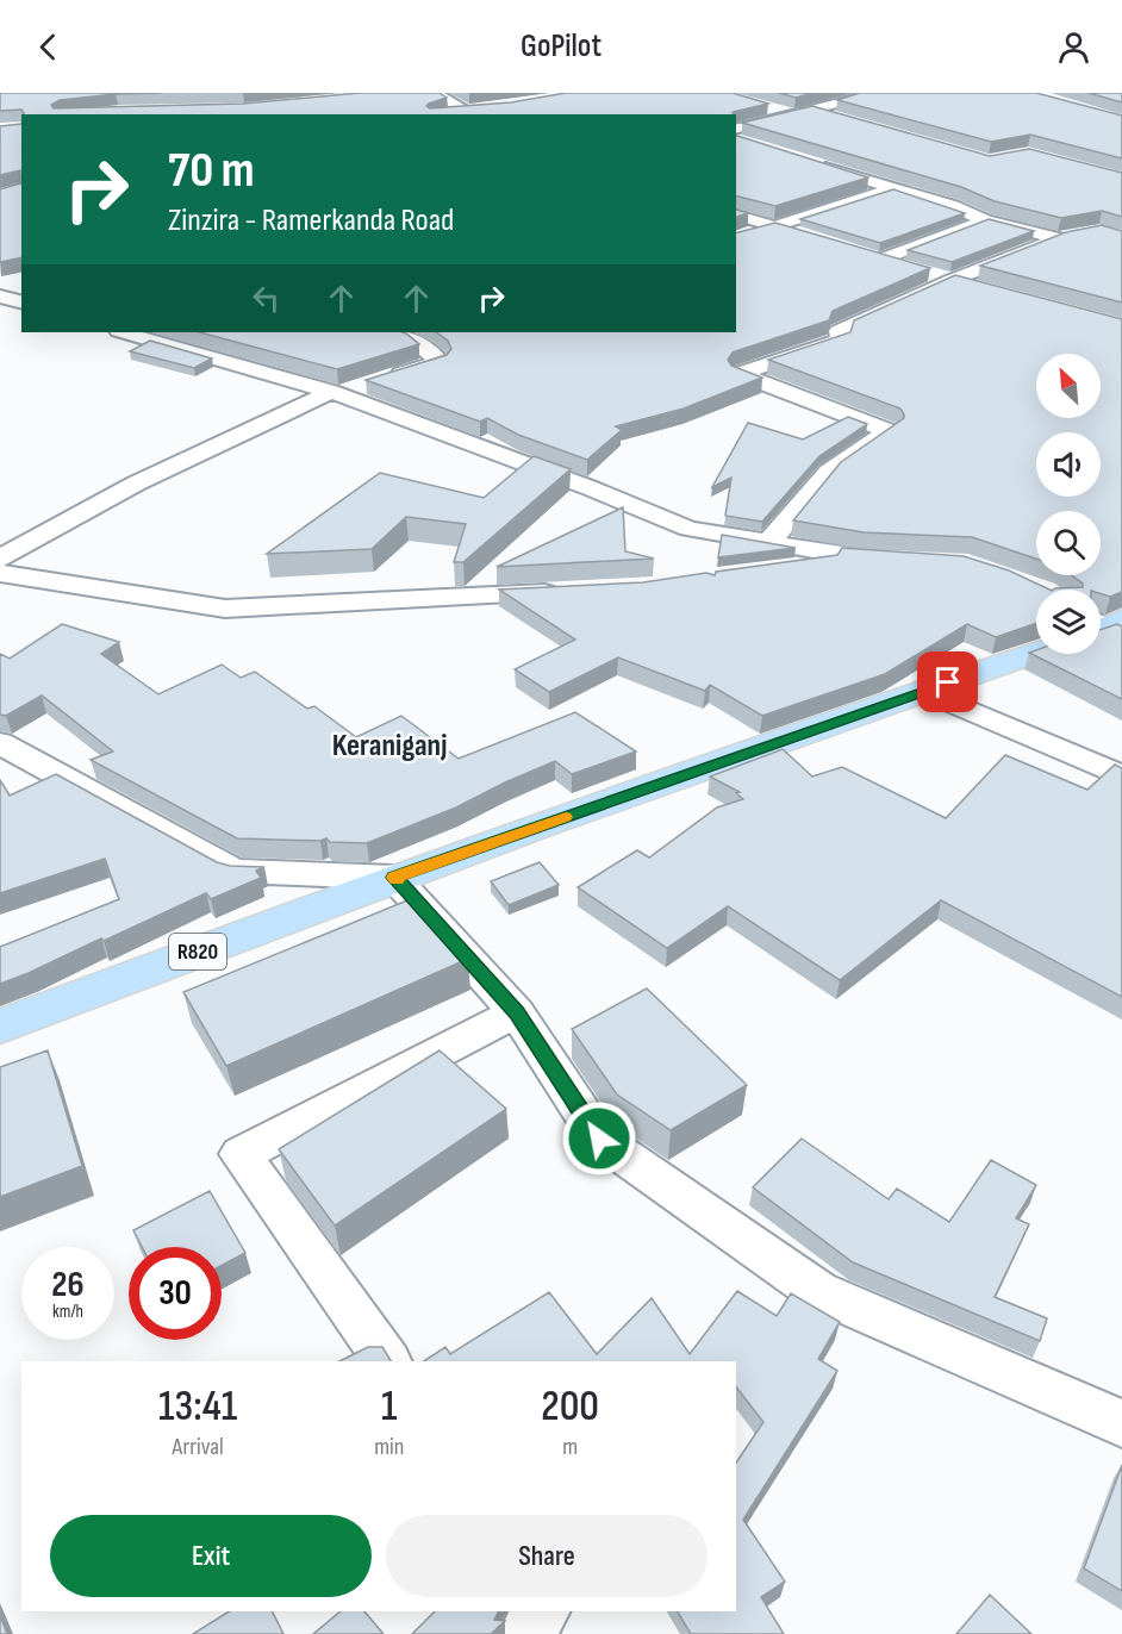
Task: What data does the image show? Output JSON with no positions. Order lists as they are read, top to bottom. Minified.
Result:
{"streets":{"main road":["R820"]},"districts":["Keraniganj"],"north":"top left","page":{"header":"GoPilot","turn":["70 m","Zinzira - Ramerkanda Road"],"speed":"26 km/h","limit":"30","eta":["13:41","Arrival","1","min","200","m"],"buttons":["Exit","Share"]}}
